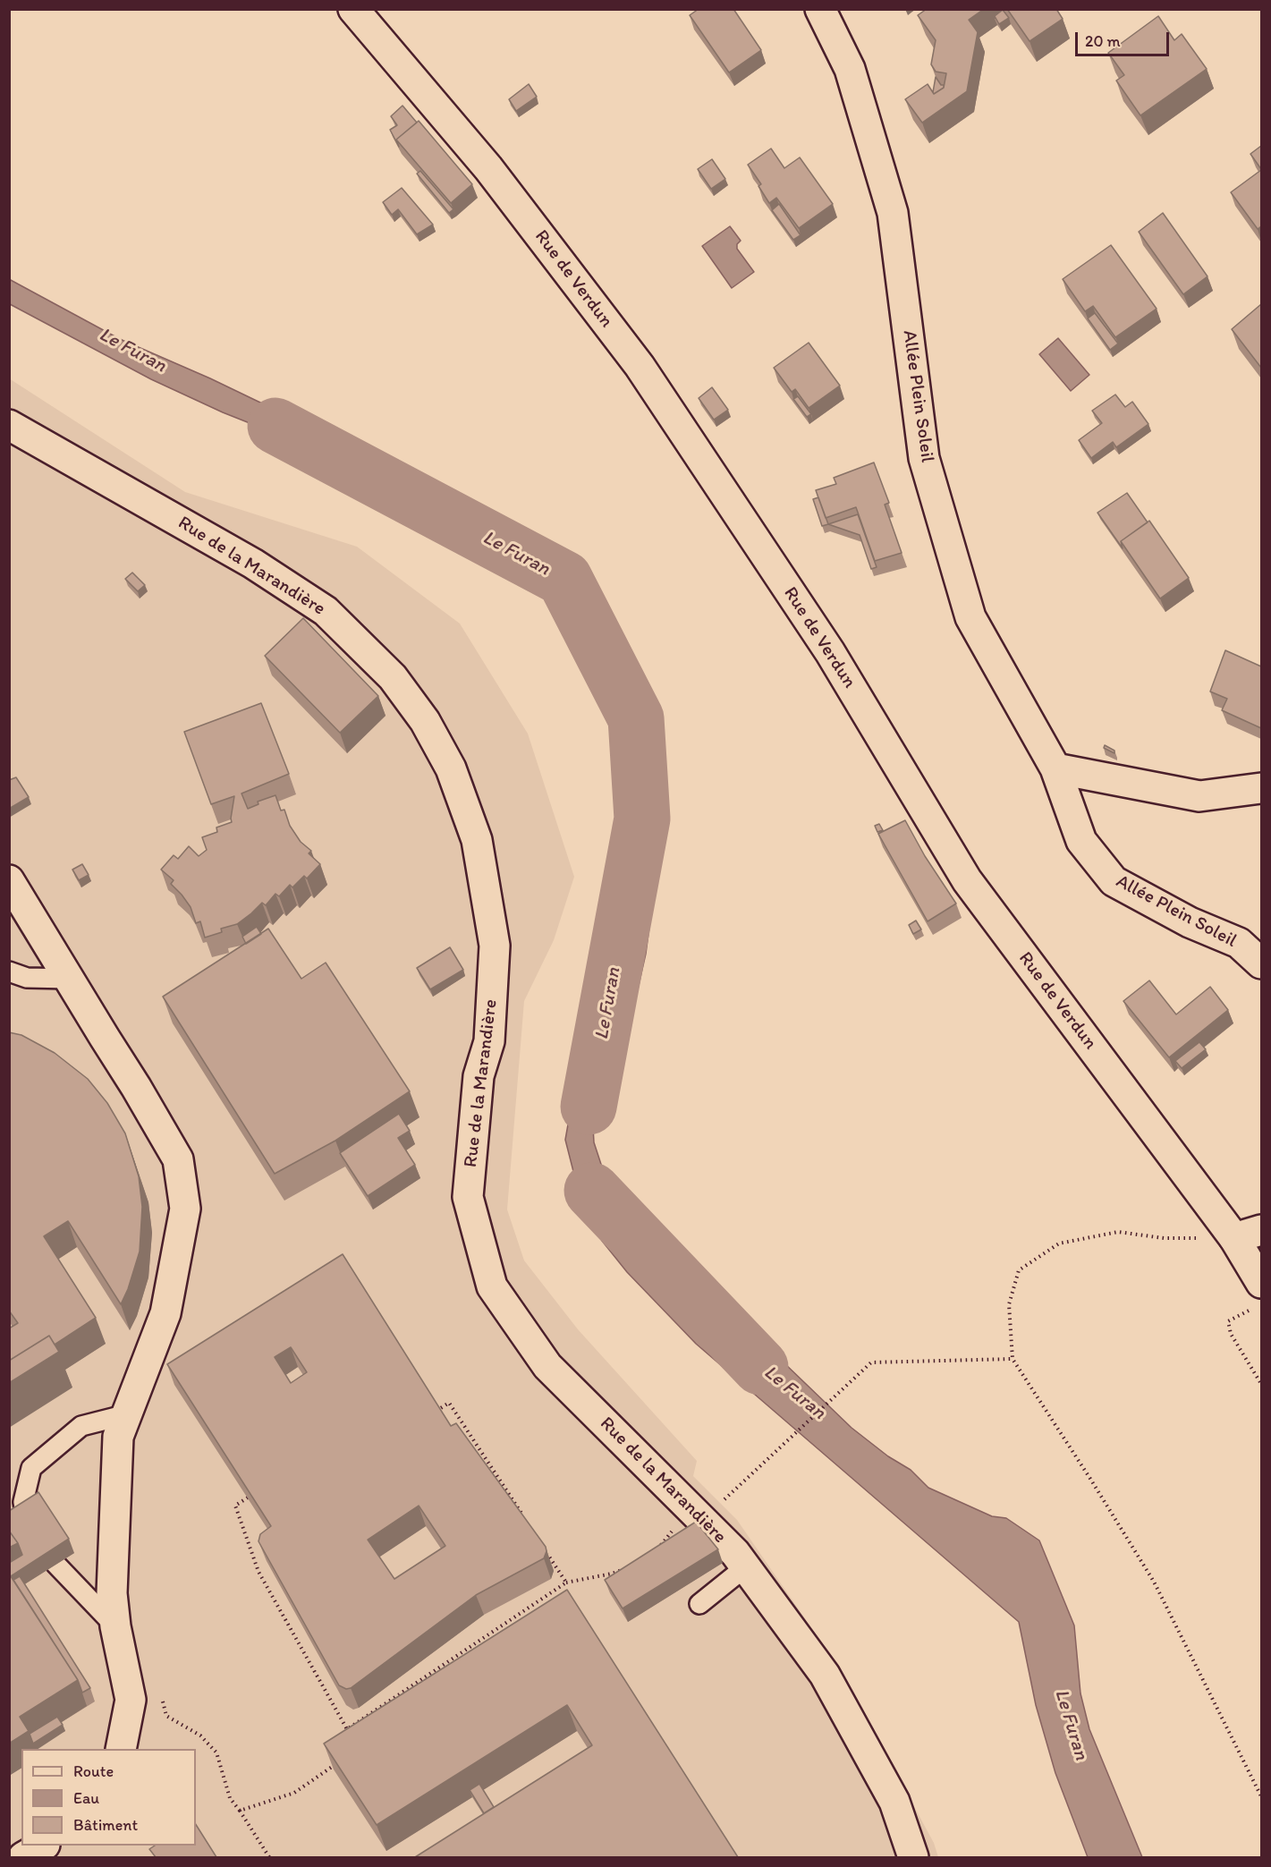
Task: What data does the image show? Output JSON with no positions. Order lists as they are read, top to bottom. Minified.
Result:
{"streets":{"street":["Rue de Verdun","Allée Plein Soleil","Rue de la Marandière"]},"water":["Le Furan"],"legend":["Route","Eau","Bâtiment"],"scale_bar":"20 m"}
